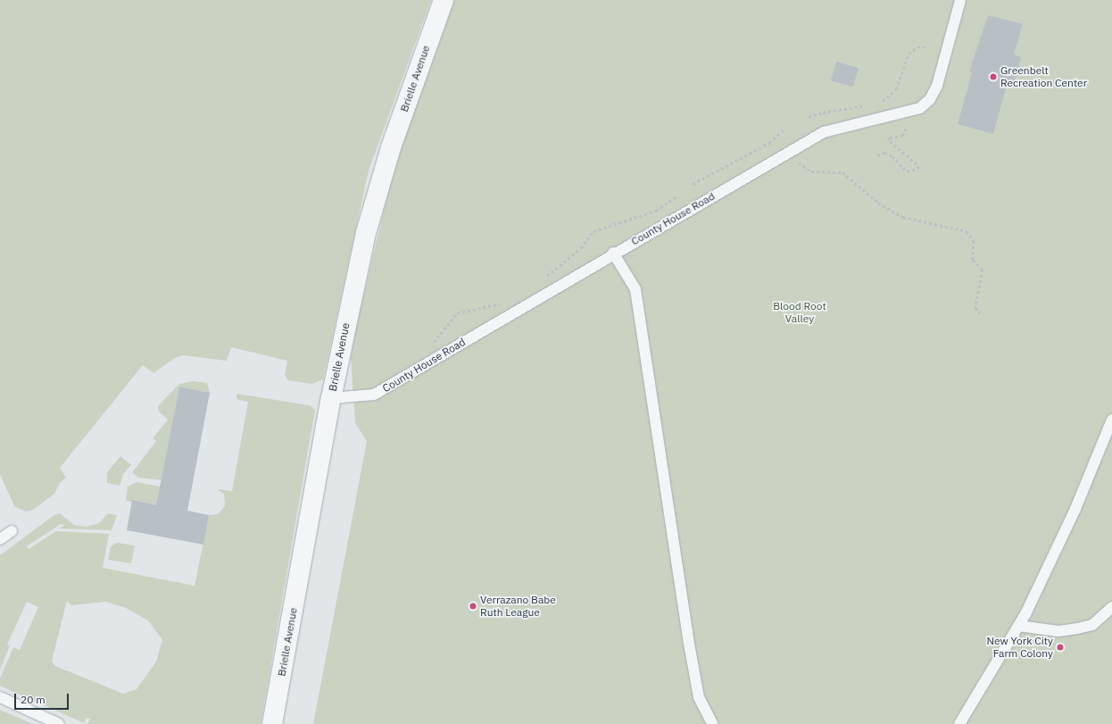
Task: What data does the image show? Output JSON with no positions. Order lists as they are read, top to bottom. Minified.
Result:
{"streets":{"street":["Brielle Avenue"],"lane":["County House Road"]},"crossings":[["Brielle Avenue","County House Road"]],"parks":["Blood Root Valley"],"places":["Greenbelt Recreation Center","Verrazano Babe Ruth League","New York City Farm Colony"],"scale_bar":"20 m"}
